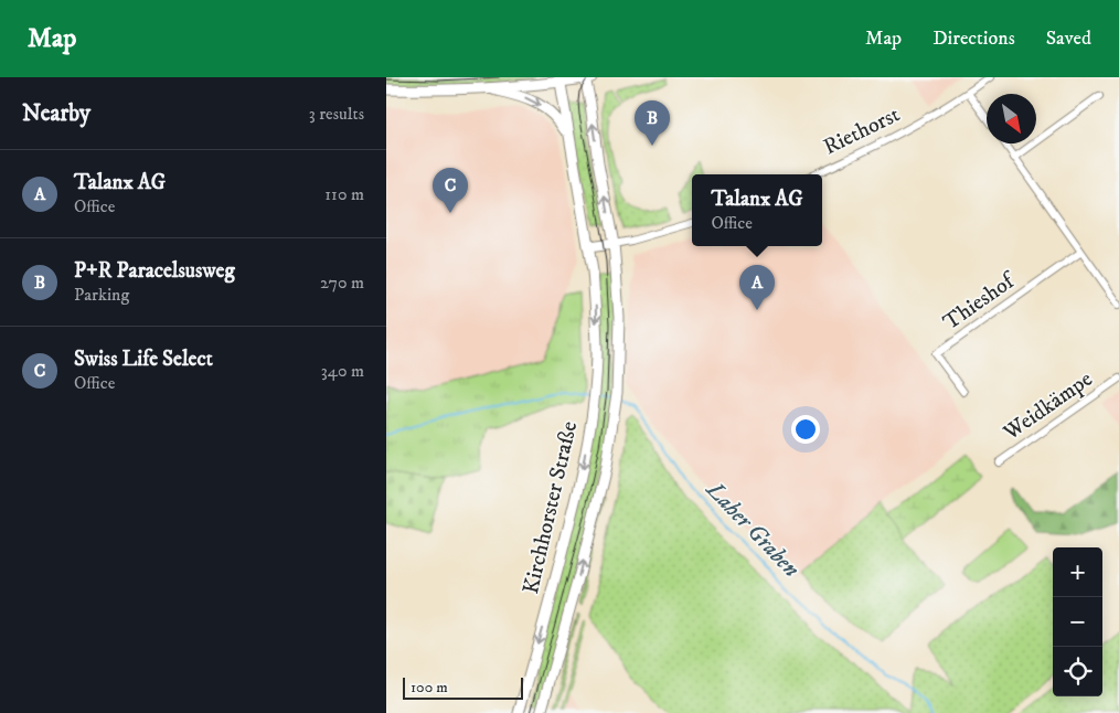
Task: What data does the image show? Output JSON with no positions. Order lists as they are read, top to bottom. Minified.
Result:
{"streets":{"main road":["Kirchhorster Straße"],"street":["Riethorst","Thieshof","Weidkämpe"]},"water":["Laher Graben"],"scale_bar":"100 m","north":"bottom right","page":{"header":"Map","nav":["Map","Directions","Saved"],"heading":["Nearby","3 results"],"pins":["B","C","A"],"list":[{"mark":"A","name":"Talanx AG","note":"Office","value":"110 m"},{"mark":"B","name":"P+R Paracelsusweg","note":"Parking","value":"270 m"},{"mark":"C","name":"Swiss Life Select","note":"Office","value":"340 m"}],"popup":["Talanx AG","Office"],"map_buttons":["+","−"],"scale":"100 m"}}
